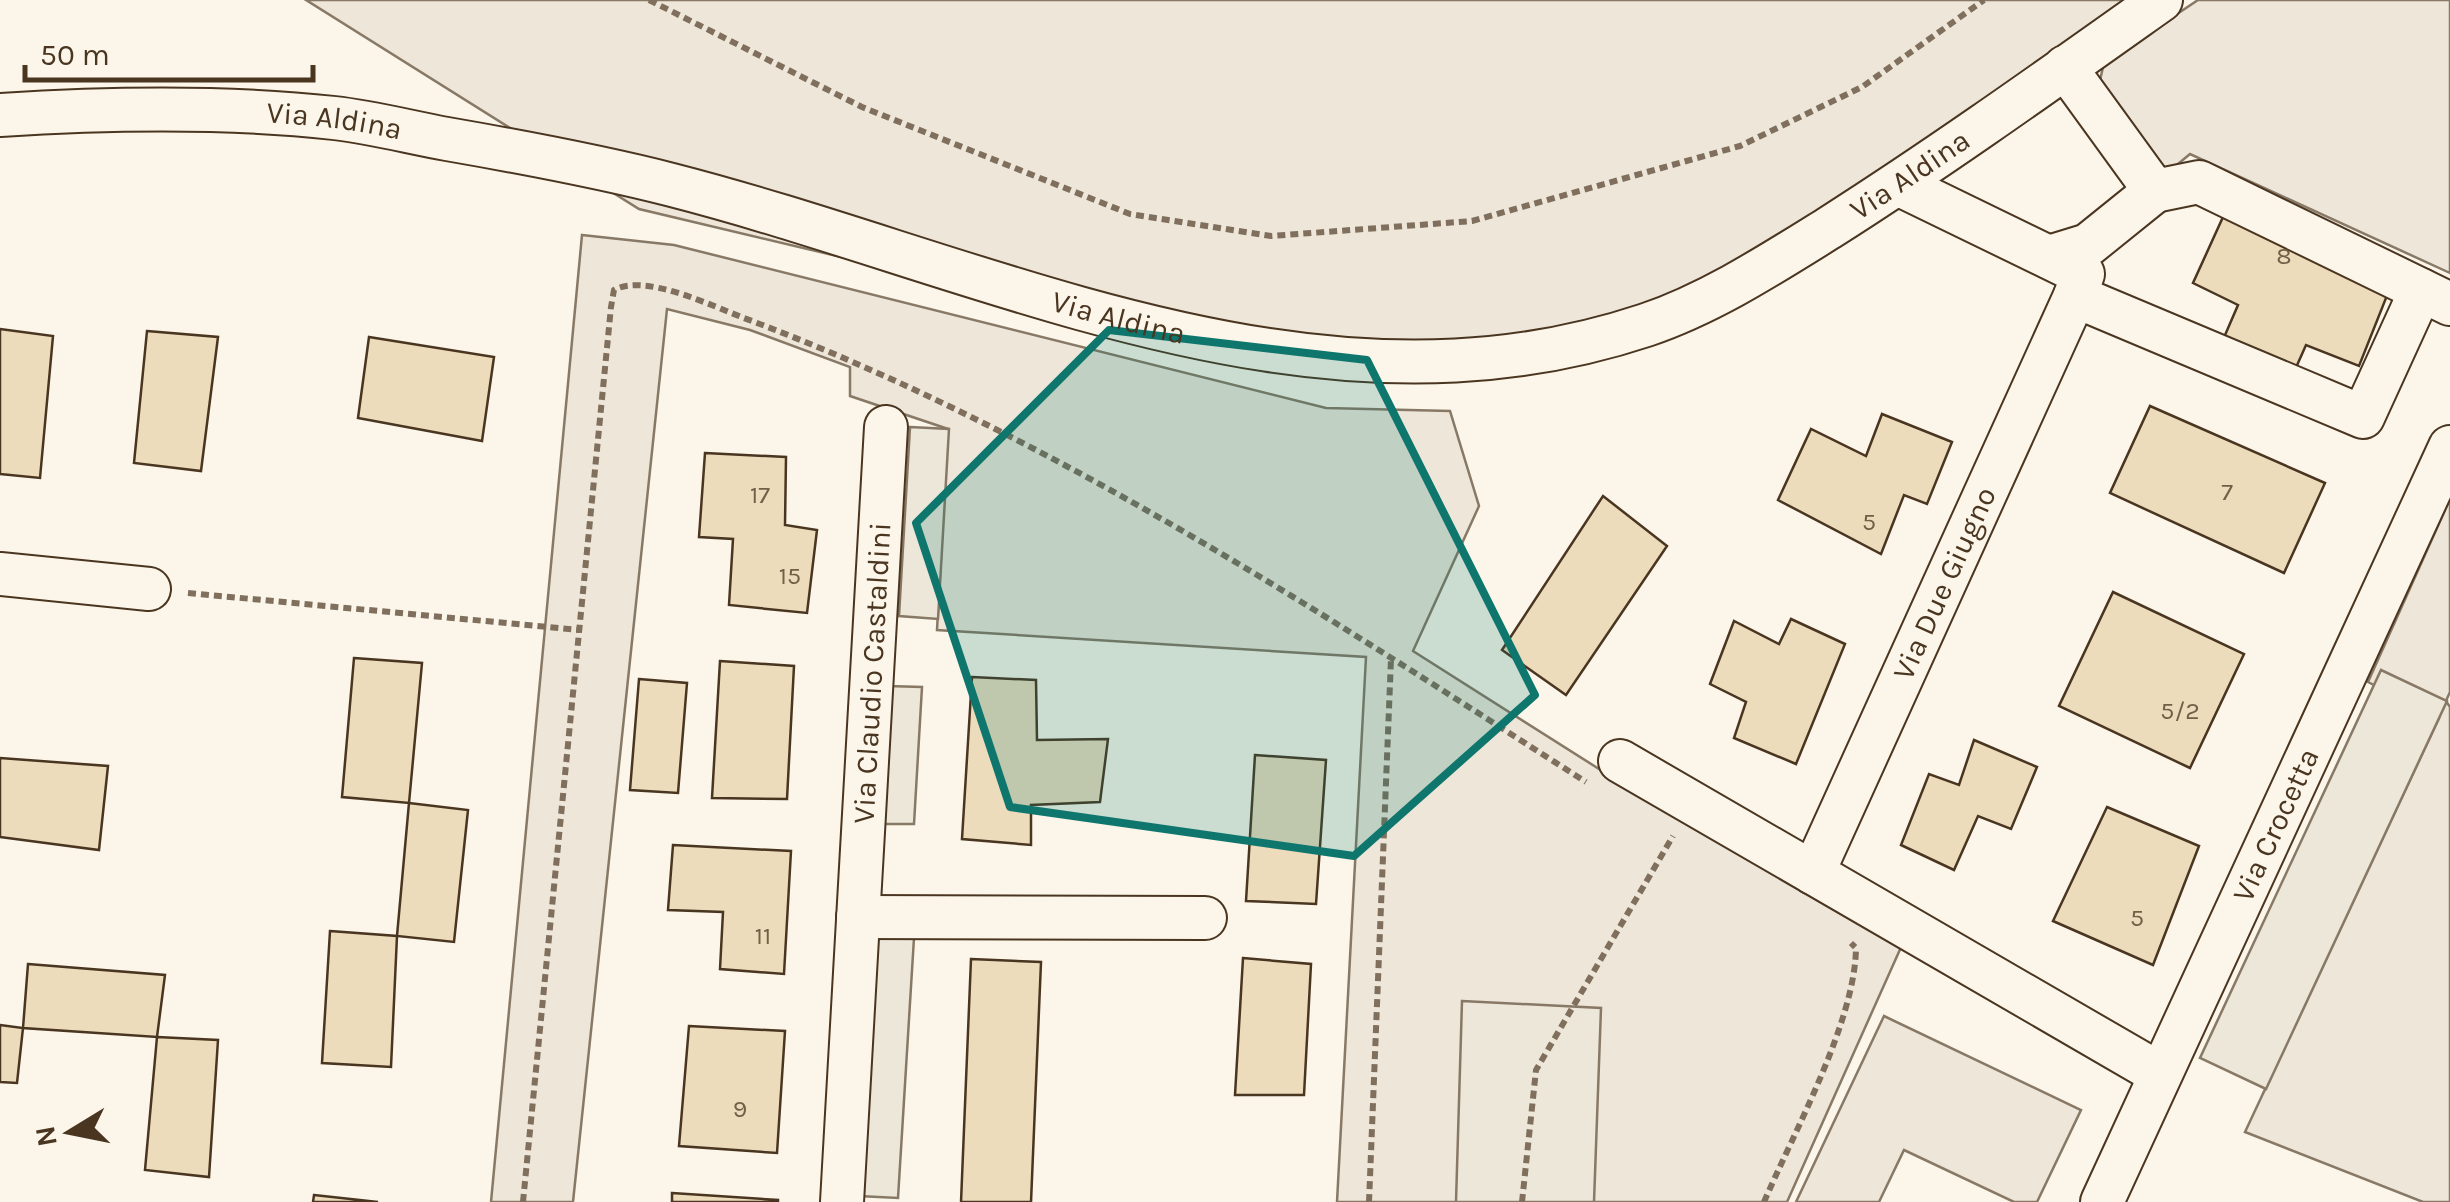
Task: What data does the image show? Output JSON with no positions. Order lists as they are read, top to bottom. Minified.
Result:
{"streets":{"street":["Via Aldina","Via Due Giugno","Via Claudio Castaldini","Via Crocetta"]},"house_numbers":["8","7","17","5","15","5/2","5","11","9"],"scale_bar":"50 m","north":"left"}
